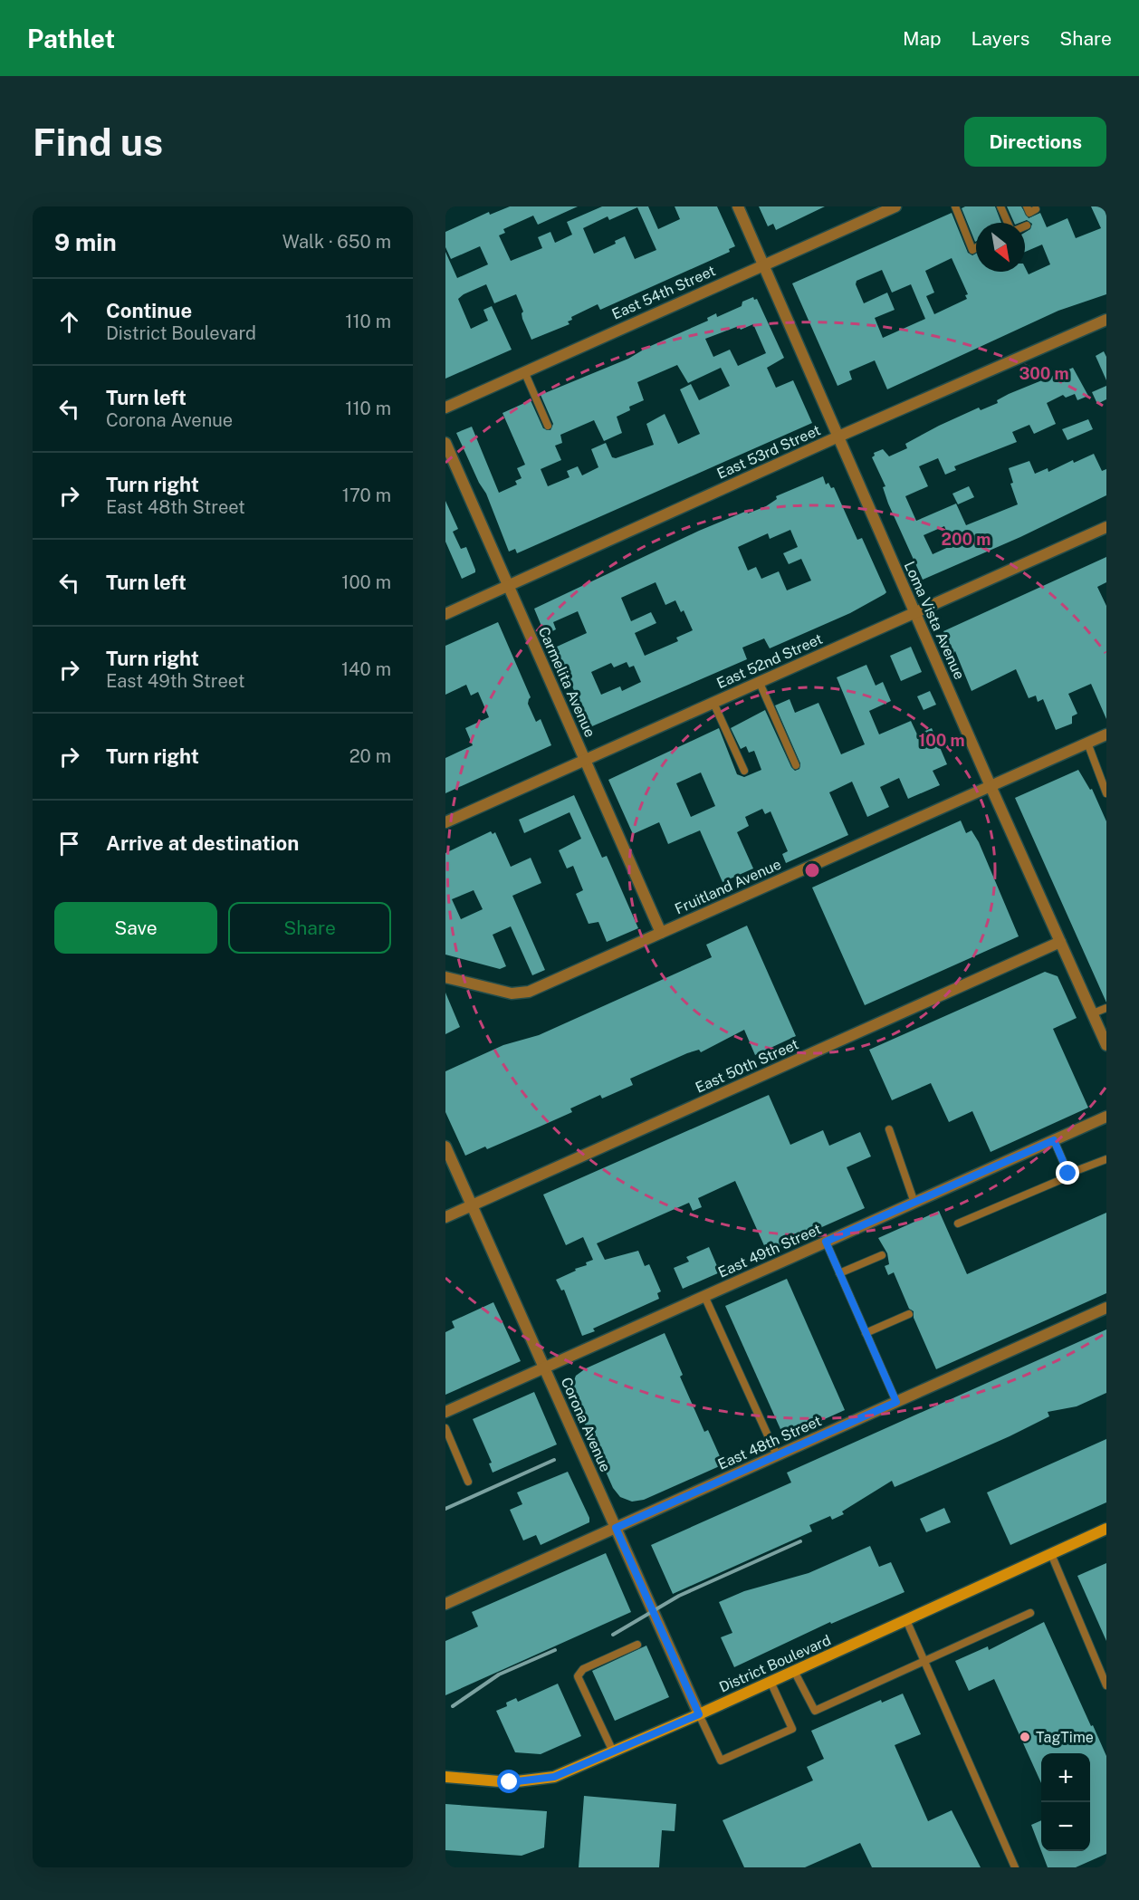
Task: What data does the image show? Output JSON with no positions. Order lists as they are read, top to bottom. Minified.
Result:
{"streets":{"main road":["District Boulevard"],"street":["East 54th Street","East 53rd Street","Loma Vista Avenue","East 52nd Street","Carmelita Avenue","Fruitland Avenue","East 50th Street","East 49th Street","Corona Avenue","East 48th Street"]},"crossings":[["East 54th Street","Loma Vista Avenue"],["East 53rd Street","Loma Vista Avenue"],["East 53rd Street","Carmelita Avenue"],["Loma Vista Avenue","East 52nd Street"],["Loma Vista Avenue","Fruitland Avenue"],["Loma Vista Avenue","East 50th Street"],["East 52nd Street","Carmelita Avenue"],["Carmelita Avenue","Fruitland Avenue"],["East 50th Street","Corona Avenue"],["East 49th Street","Corona Avenue"],["Corona Avenue","East 48th Street"],["Corona Avenue","District Boulevard"]],"places":["TagTime"],"north":"bottom right","page":{"header":"Pathlet","nav":["Map","Layers","Share"],"buttons":["Directions",["Save","Share"]],"title":"Find us","heading":["9 min","Walk · 650 m"],"list":[["Continue","District Boulevard","110 m"],["Turn left","Corona Avenue","110 m"],["Turn right","East 48th Street","170 m"],["Turn left","100 m"],["Turn right","East 49th Street","140 m"],["Turn right","20 m"],"Arrive at destination"],"map_buttons":["+","−"]},"rings":["300 m","200 m","100 m"]}
